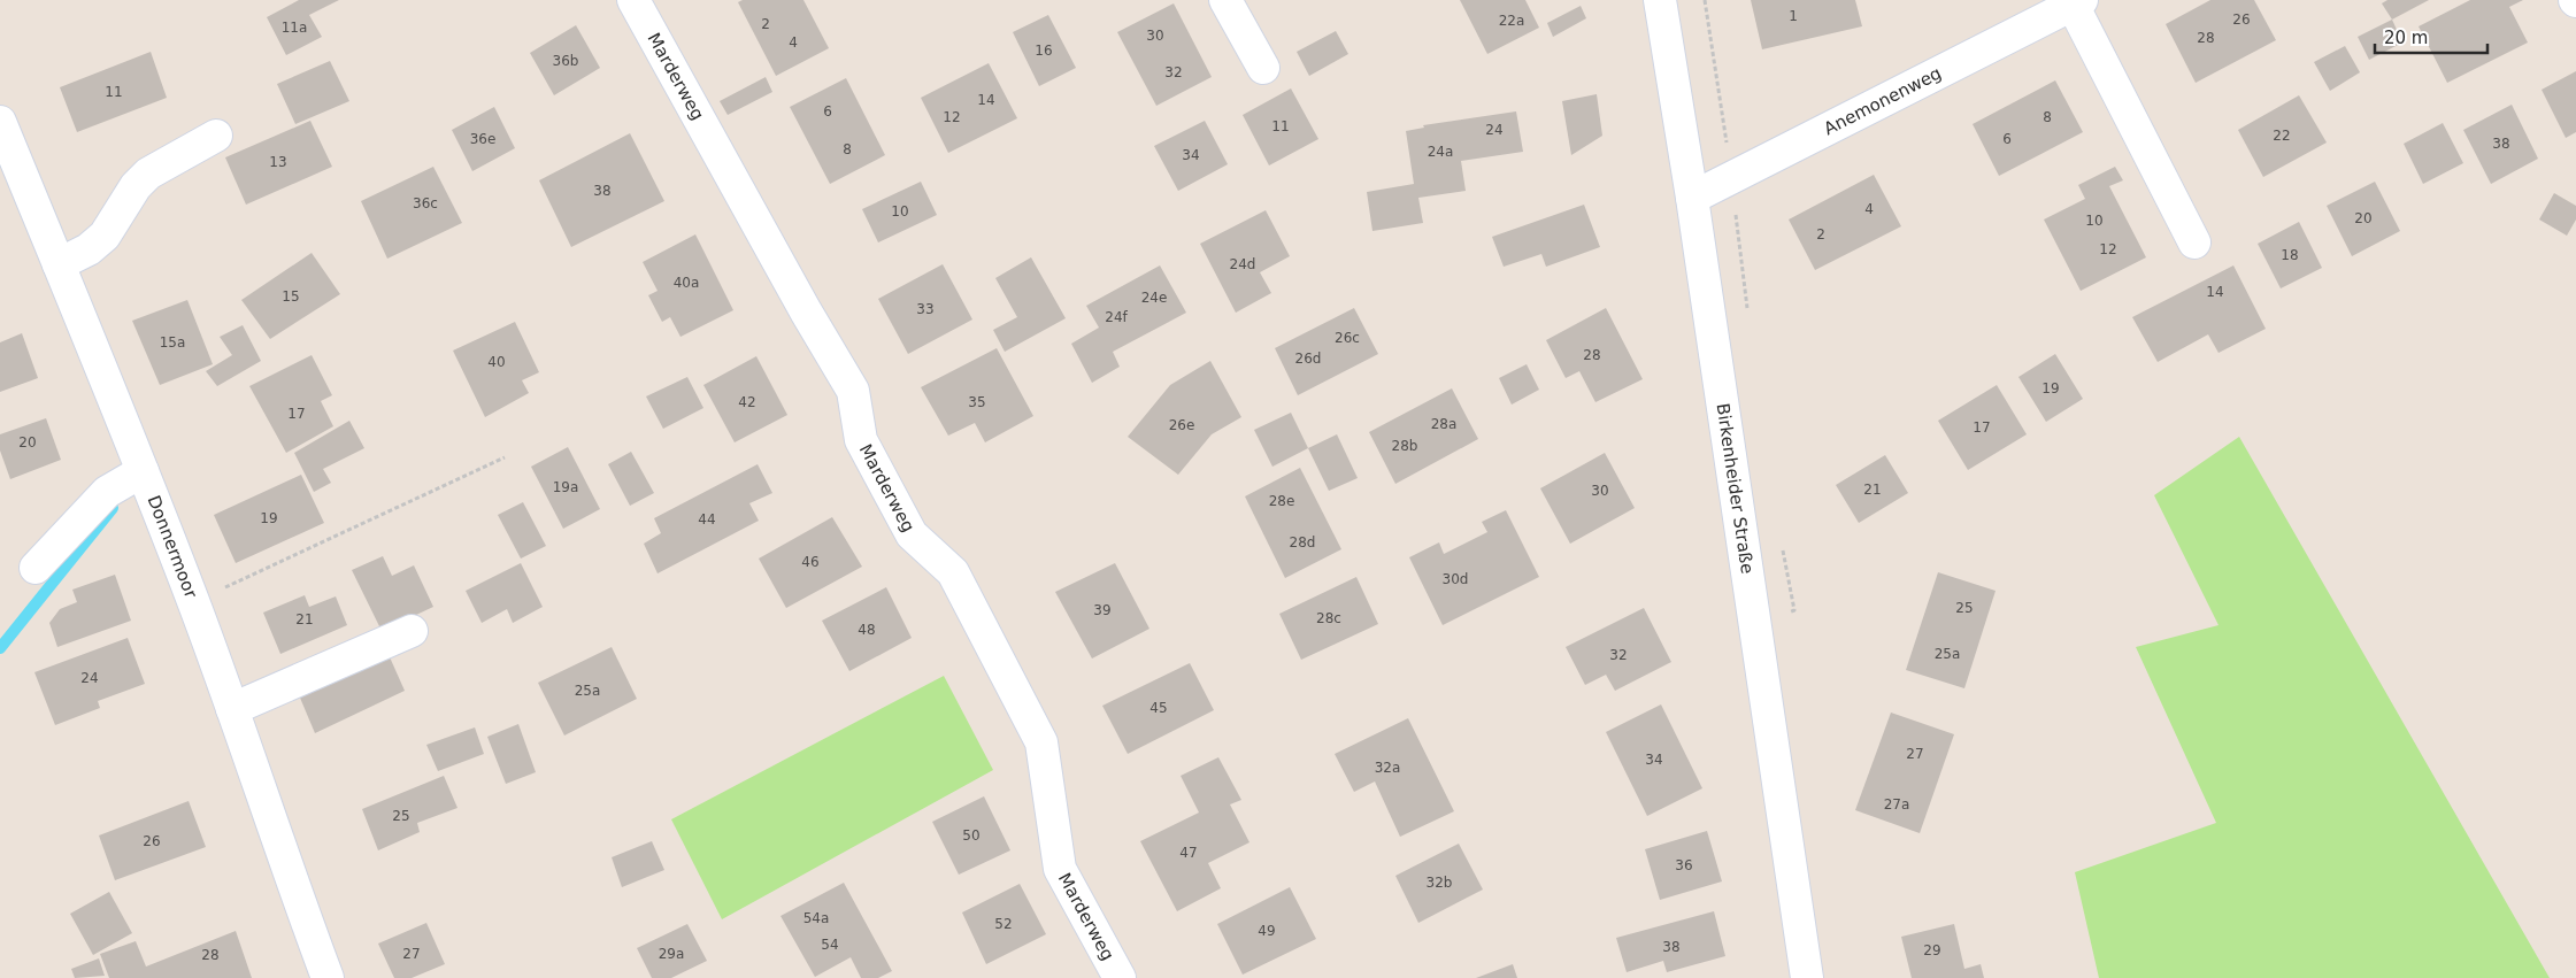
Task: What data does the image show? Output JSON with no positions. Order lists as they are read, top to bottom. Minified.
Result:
{"streets":{"street":["Marderweg","Anemonenweg","Birkenheider Straße","Donnermoor"]},"crossings":[["Anemonenweg","Birkenheider Straße"]],"house_numbers":["1","26","22a","2","11a","30","28","4","16","36b","32","11","14","6","12","8","11","24","22","36e","6","38","8","24a","34","13","38","36c","4","10","20","10","2","12","18","24d","40a","14","15","24e","33","24f","26c","15a","28","26d","40","19","42","35","17","28a","26e","17","20","28b","19a","21","30","28e","19","44","28d","46","30d","25","39","28c","21","48","25a","32","24","25a","45","27","34","32a","27a","25","50","26","47","36","32b","54a","52","49","54","38","29","27","29a","28"],"scale_bar":"20 m"}
